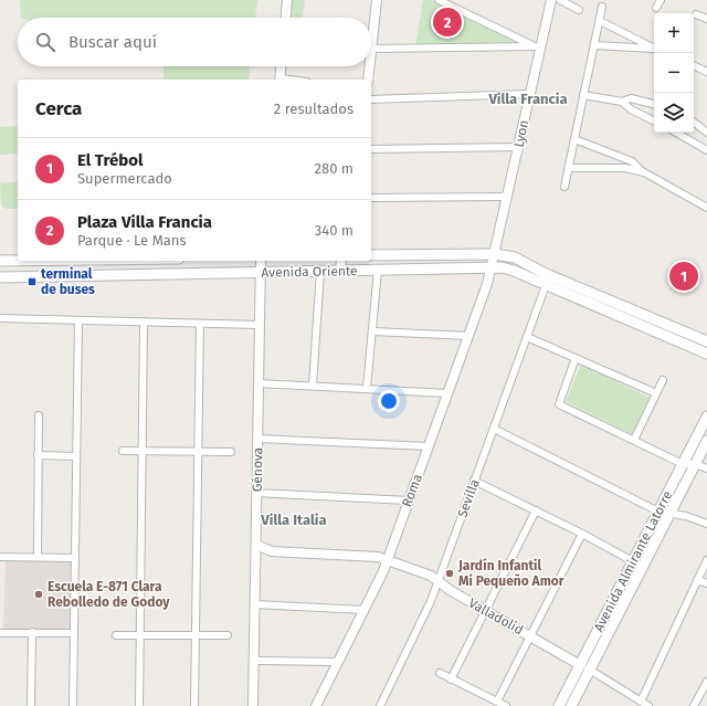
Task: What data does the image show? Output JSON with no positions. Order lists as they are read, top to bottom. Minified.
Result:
{"streets":{"main road":["Avenida Oriente","Avenida Almirante Latorre"],"street":["Lyon","Génova","Roma","Sevilla","Valladolid"]},"crossings":[["Lyon","Avenida Oriente"],["Lyon","Roma"],["Avenida Oriente","Génova"],["Avenida Oriente","Roma"],["Avenida Oriente","Sevilla"],["Génova","Valladolid"],["Roma","Valladolid"],["Sevilla","Valladolid"],["Avenida Almirante Latorre","Valladolid"]],"districts":["Villa Francia","Villa Italia"],"places":{"transit":["terminal de buses"],"other":["Jardín Infantil Mi Pequeño Amor","Escuela E-871 Clara Rebolledo de Godoy"]},"page":{"pins":["2","1"],"map_buttons":["+","−"],"search":"Buscar aquí","heading":["Cerca","2 resultados"],"list":[{"mark":"1","name":"El Trébol","note":"Supermercado","value":"280 m"},{"mark":"2","name":"Plaza Villa Francia","note":"Parque · Le Mans","value":"340 m"}]}}
